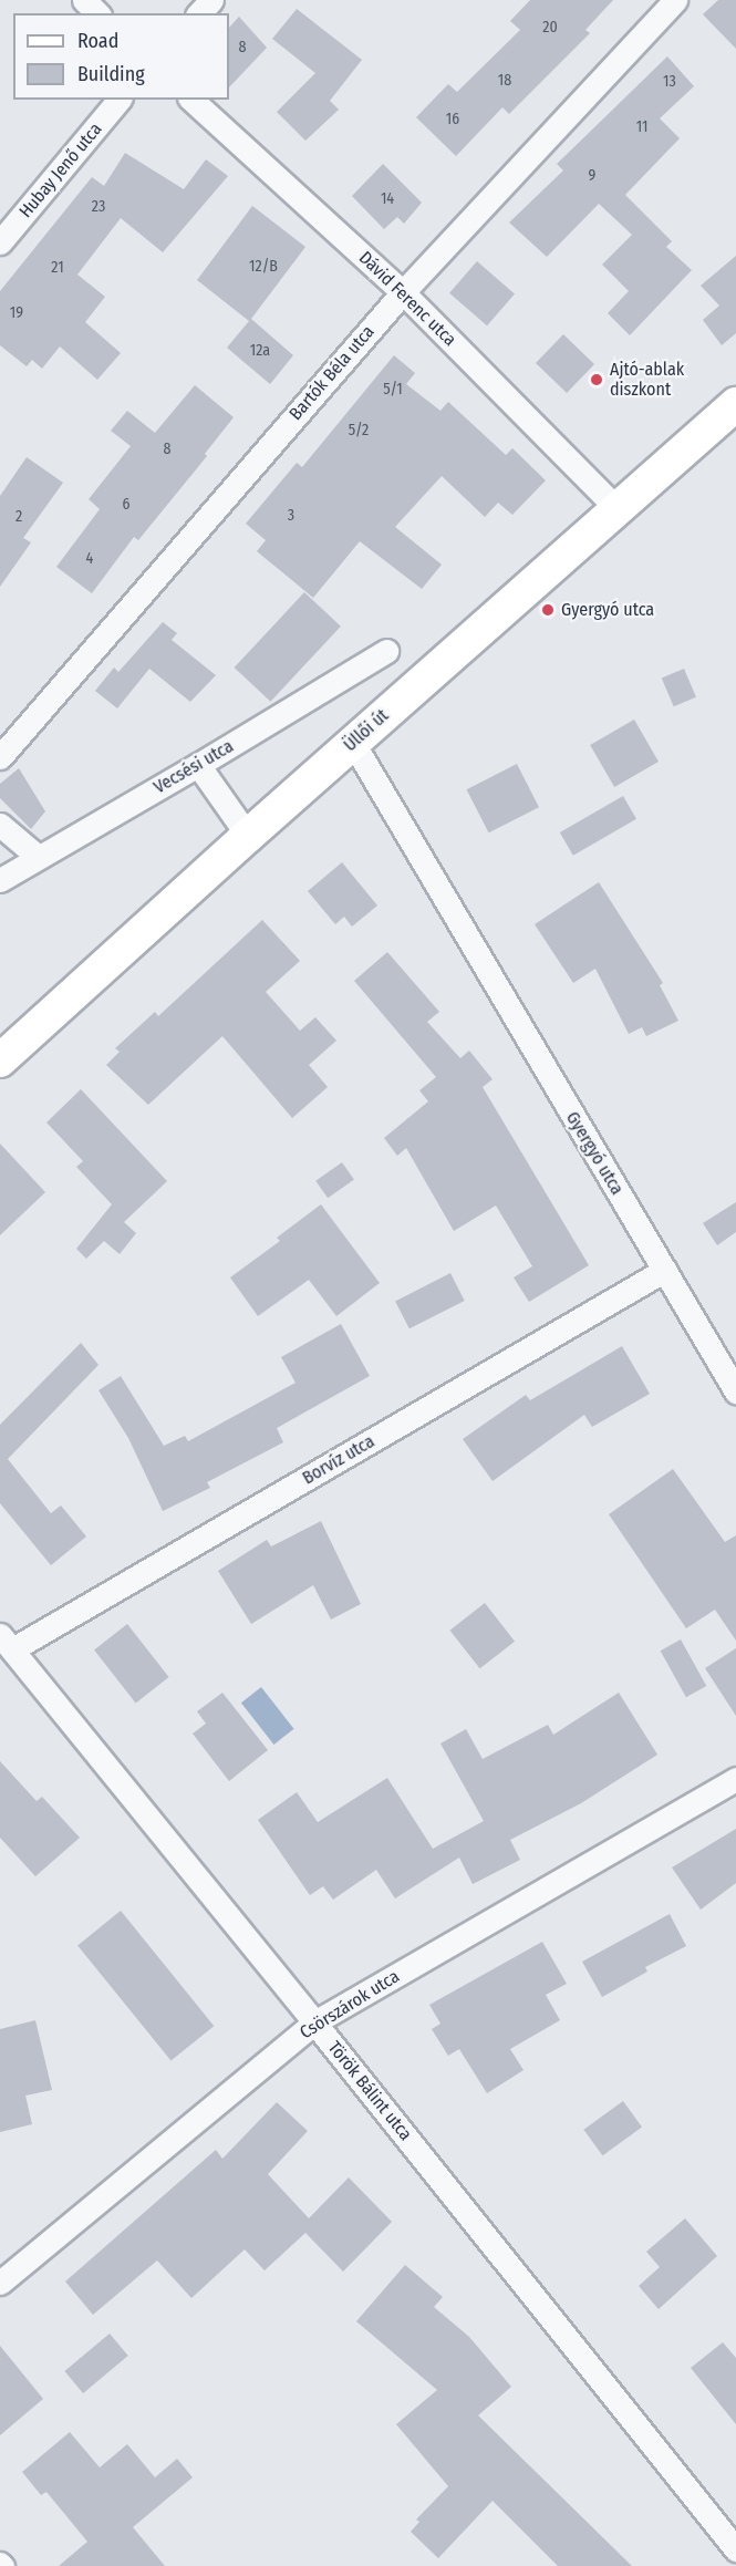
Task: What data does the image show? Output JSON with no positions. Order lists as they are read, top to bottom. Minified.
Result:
{"streets":{"main road":["Üllői út"],"street":["Hubay Jenő utca","Dávid Ferenc utca","Bartók Béla utca","Vecsési utca","Gyergyó utca","Borvíz utca","Csörszárok utca","Török Bálint utca"]},"crossings":[["Dávid Ferenc utca","Bartók Béla utca"],["Dávid Ferenc utca","Üllői út"],["Üllői út","Gyergyó utca"],["Gyergyó utca","Borvíz utca"],["Borvíz utca","Török Bálint utca"],["Csörszárok utca","Török Bálint utca"]],"places":["Ajtó-ablak diszkont","Gyergyó utca"],"house_numbers":["20","8","18","13","16","11","9","14","23","12/B","21","19","12a","5/1","5/2","8","6","3","2","4"],"legend":["Road","Building"]}
